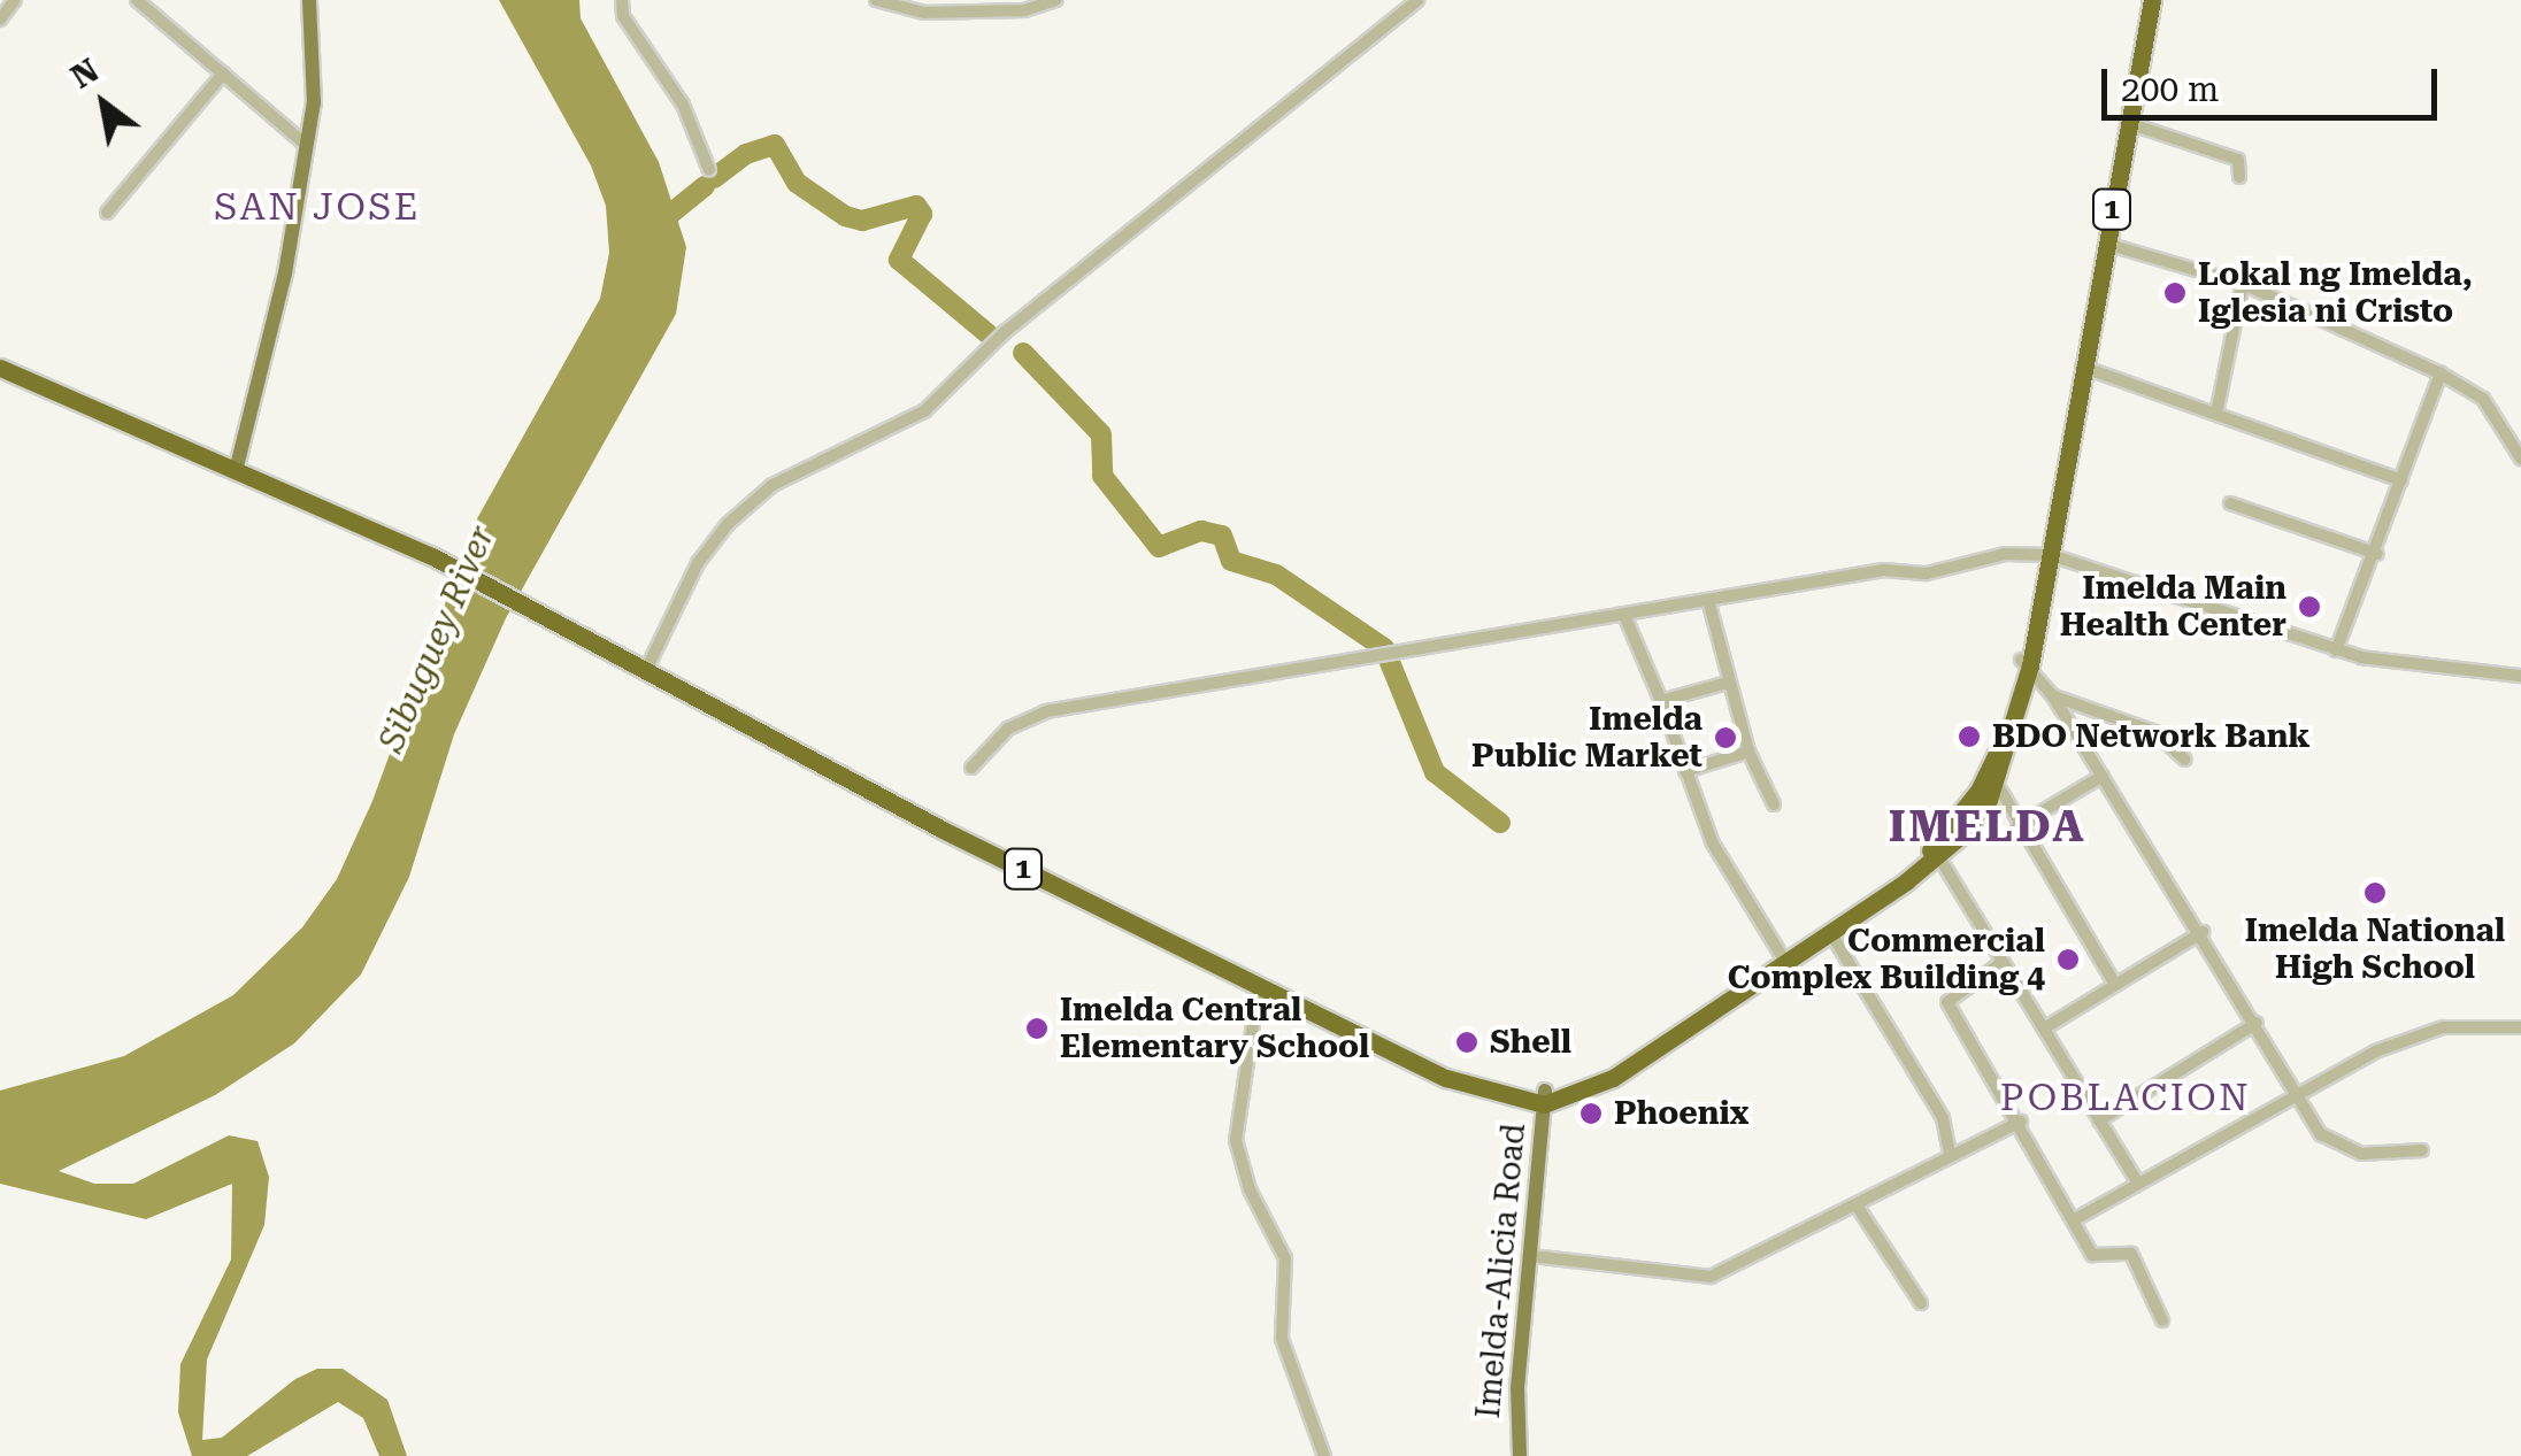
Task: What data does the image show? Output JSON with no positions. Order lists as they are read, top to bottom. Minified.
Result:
{"streets":{"highway":["1"],"main road":["Imelda-Alicia Road"]},"crossings":[["1","Imelda-Alicia Road"]],"districts":["SAN JOSE","IMELDA","POBLACION"],"water":["Sibuguey River"],"places":["Lokal ng Imelda, Iglesia ni Cristo","Imelda Main Health Center","BDO Network Bank","Imelda Public Market","Imelda National High School","Commercial Complex Building 4","Imelda Central Elementary School","Shell","Phoenix"],"scale_bar":"200 m","north":"top left"}
